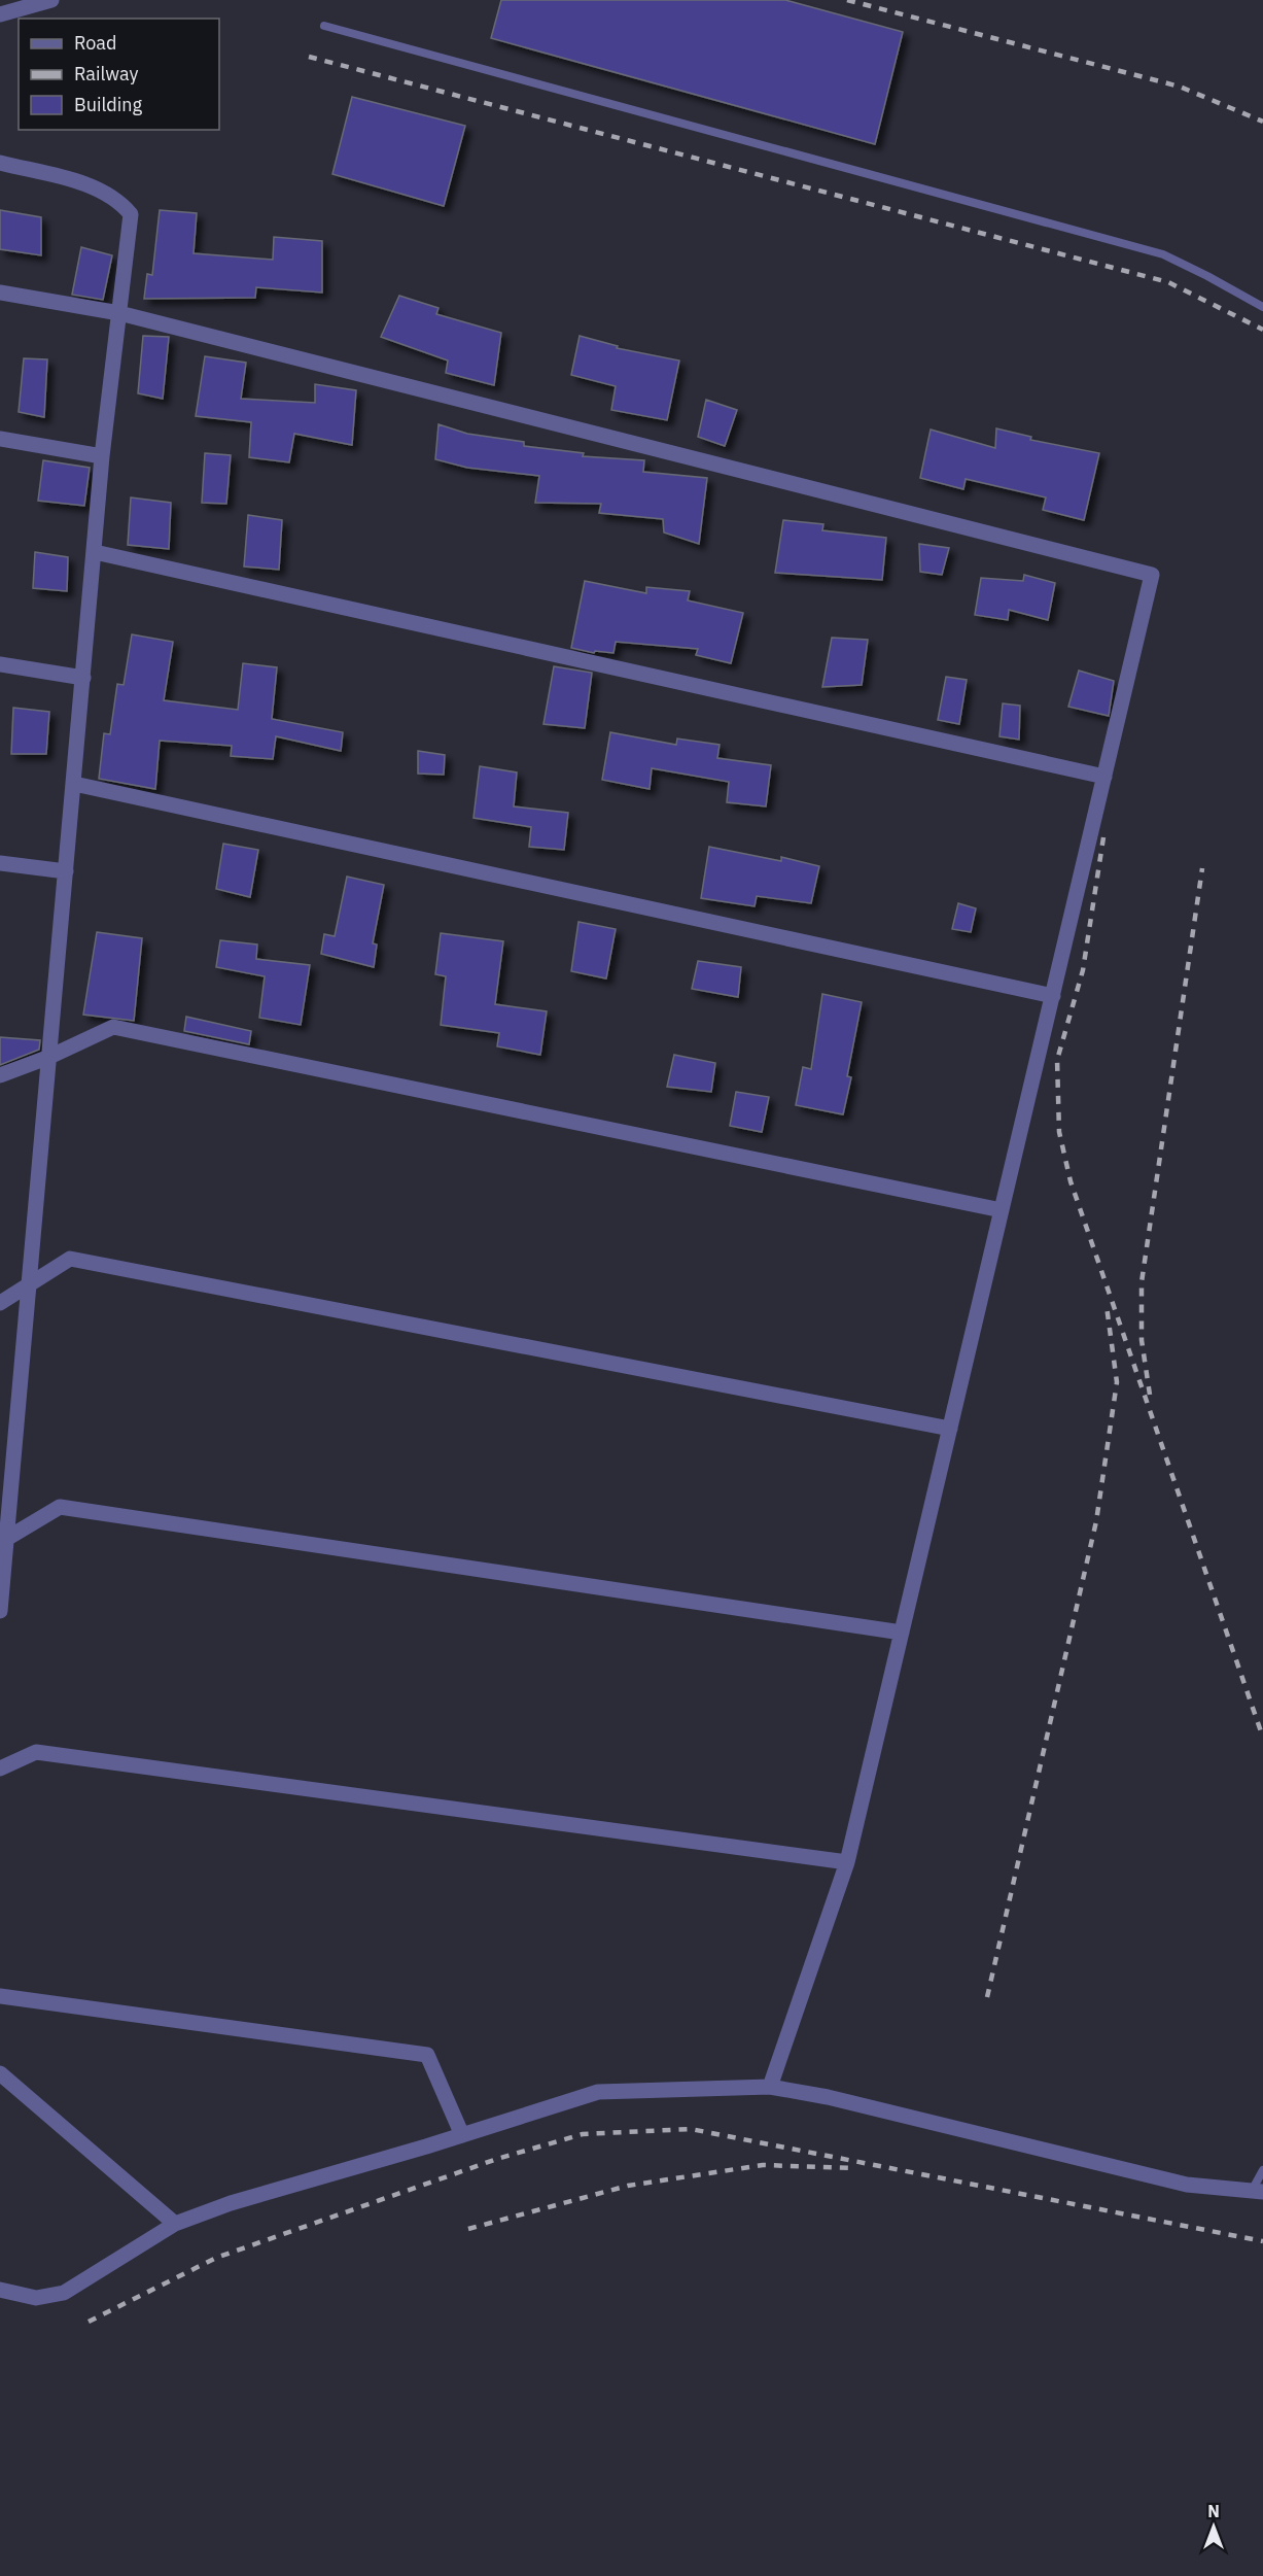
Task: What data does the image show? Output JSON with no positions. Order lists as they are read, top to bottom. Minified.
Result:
{"legend":["Road","Railway","Building"],"north":"top"}
